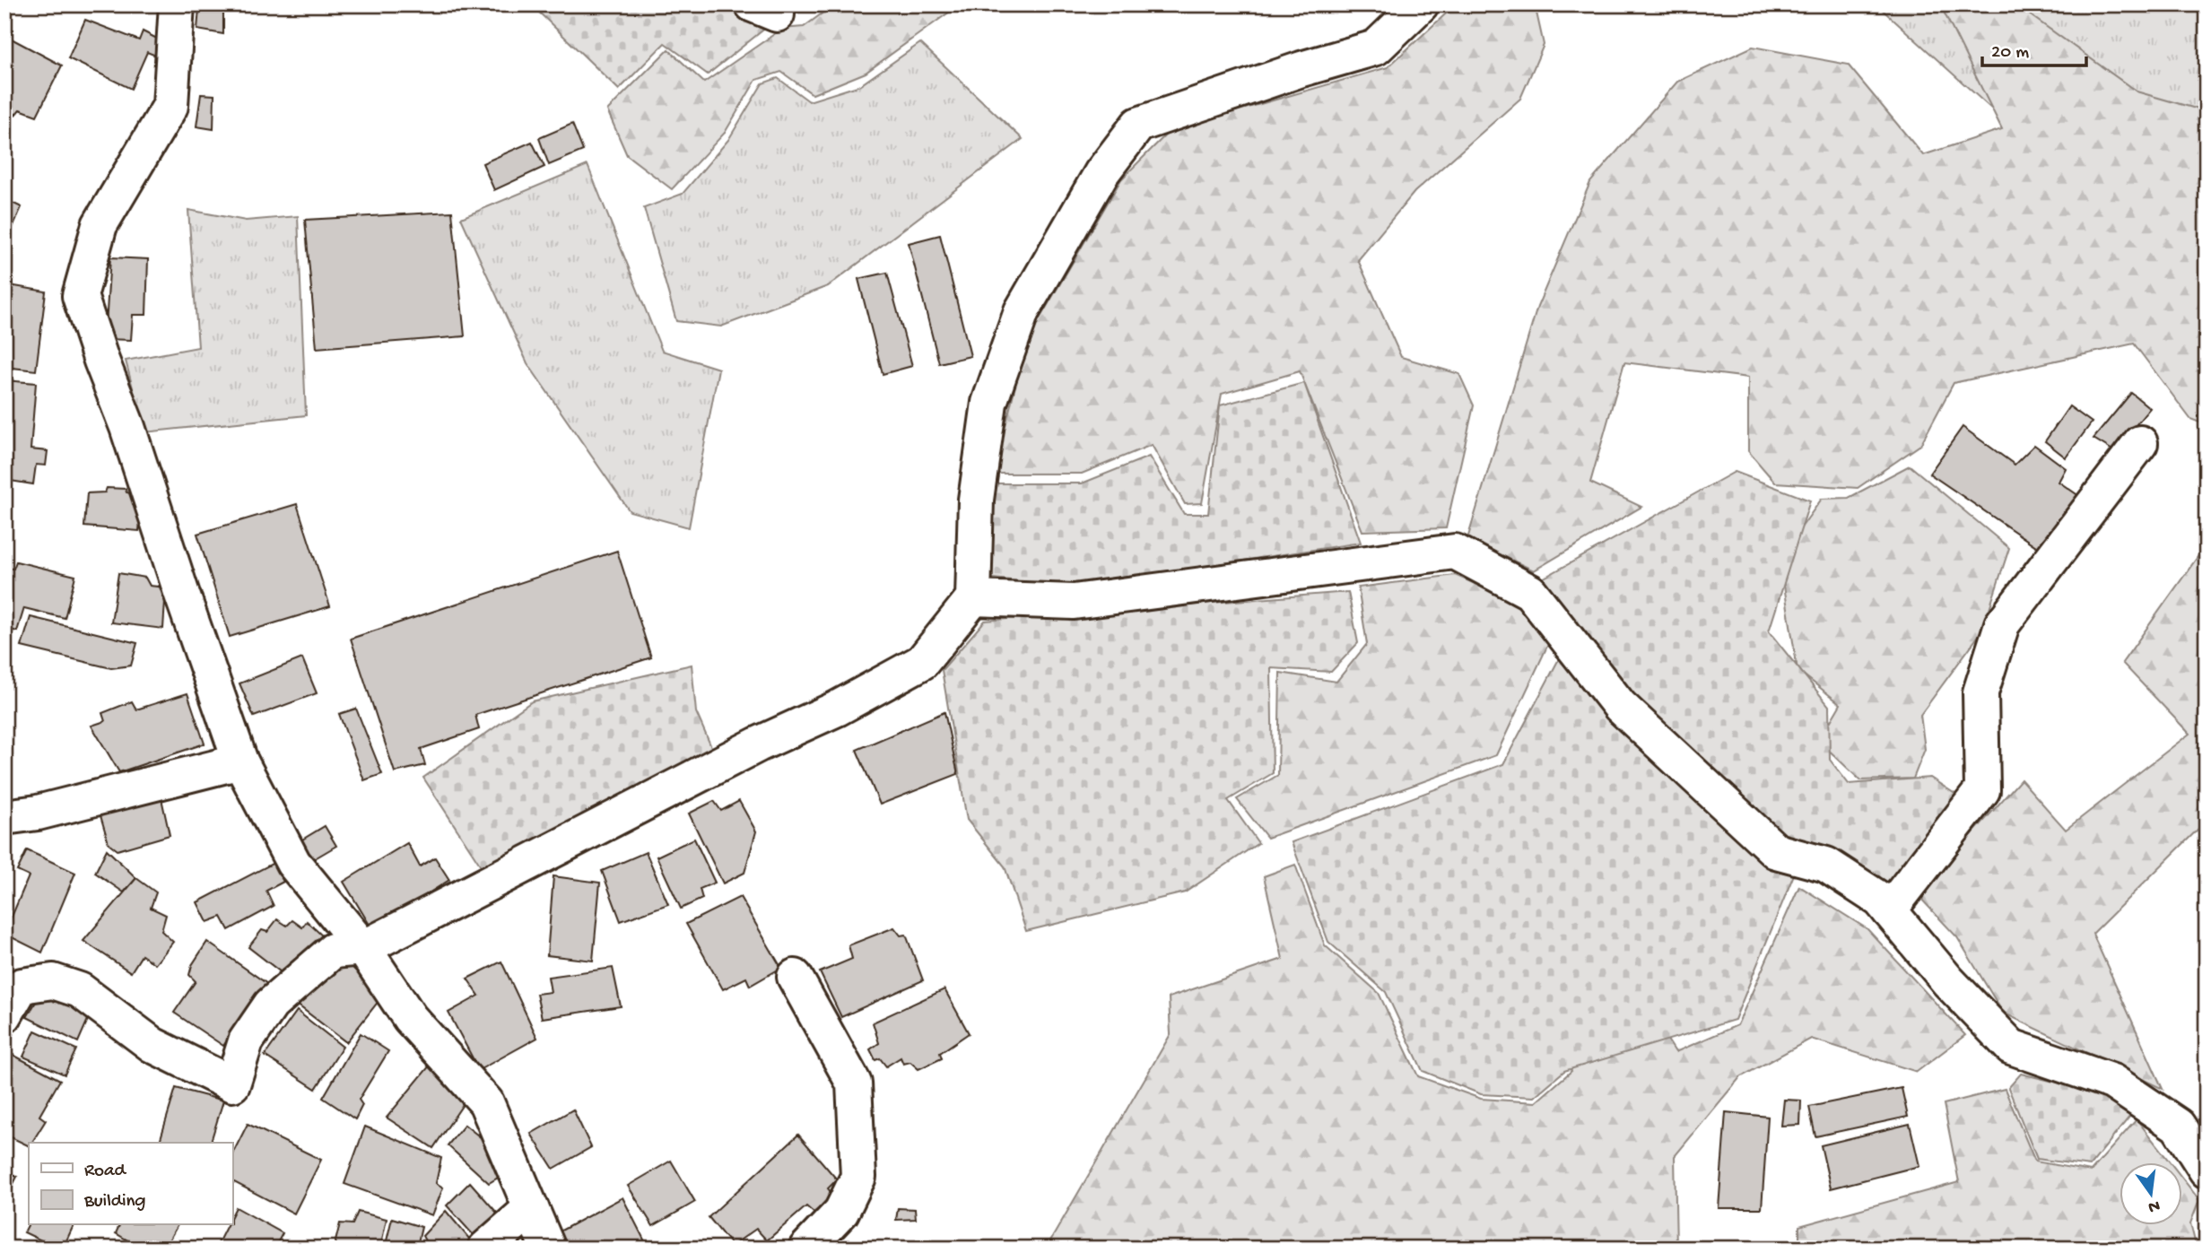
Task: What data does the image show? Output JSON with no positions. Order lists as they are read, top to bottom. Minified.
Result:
{"legend":["Road","Building"],"scale_bar":"20 m","north":"bottom"}
